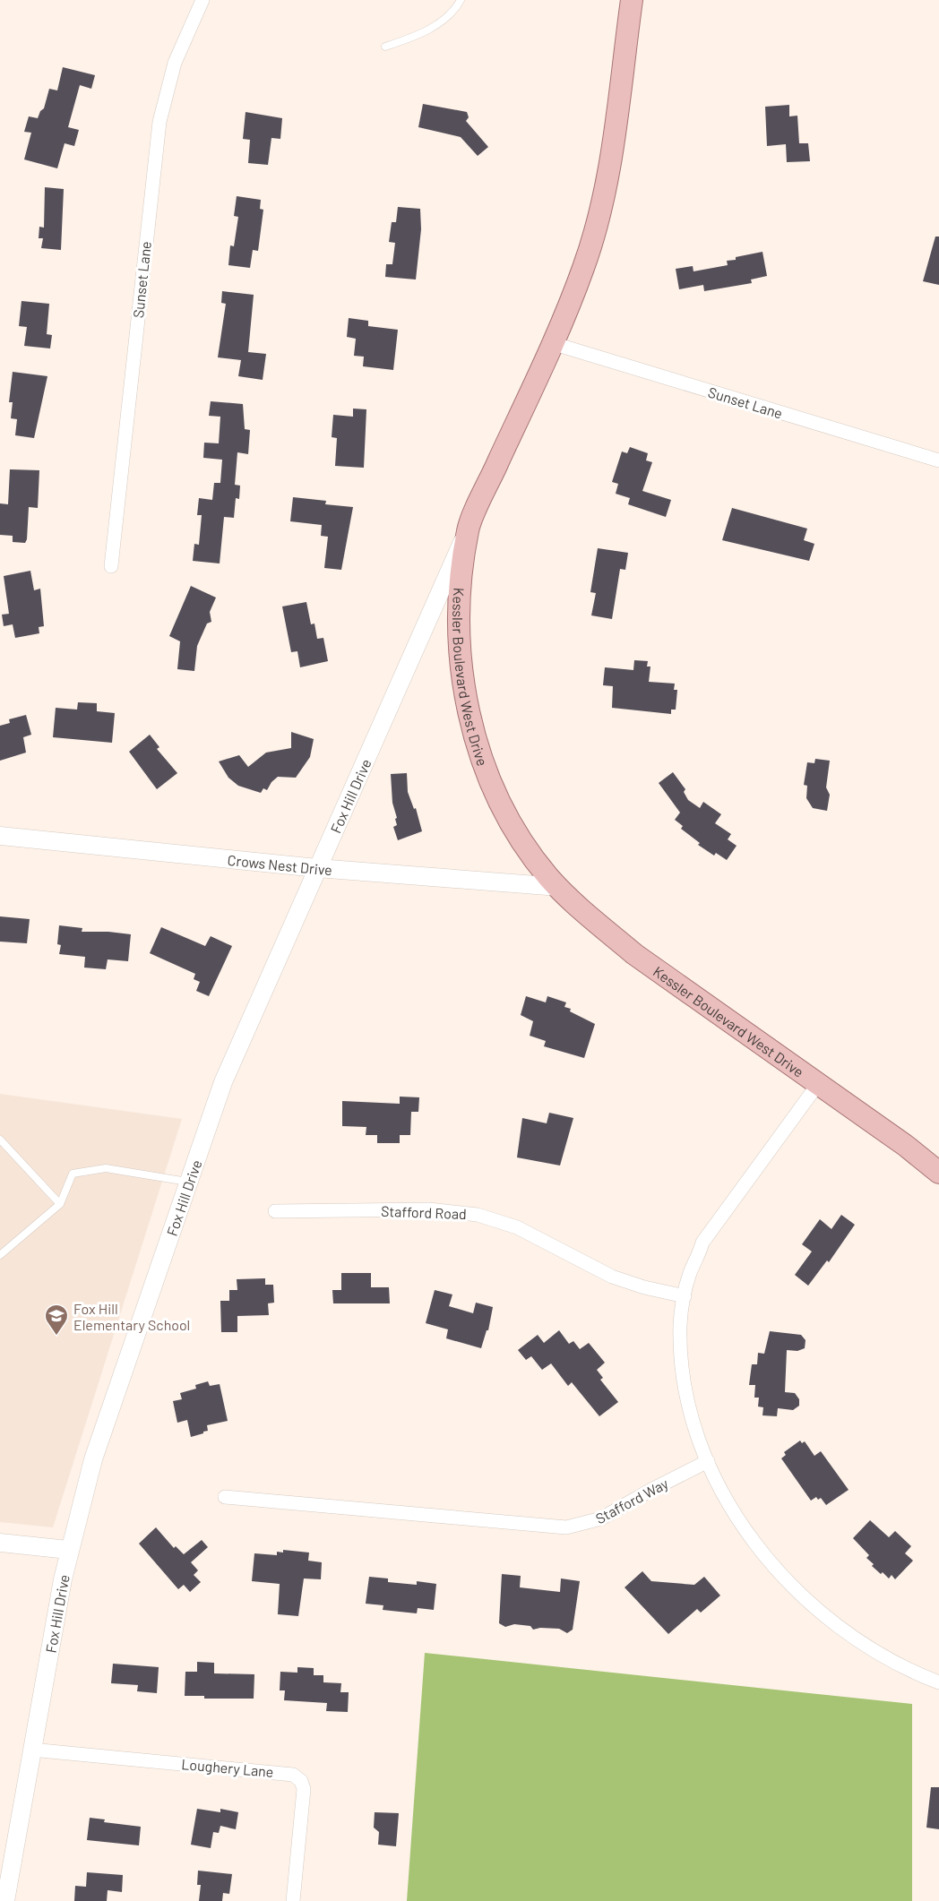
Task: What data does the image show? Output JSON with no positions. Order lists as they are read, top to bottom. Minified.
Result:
{"streets":{"main road":["Kessler Boulevard West Drive"],"street":["Sunset Lane","Fox Hill Drive","Crows Nest Drive","Stafford Road","Stafford Way","Loughery Lane"]},"crossings":[["Sunset Lane","Kessler Boulevard West Drive"],["Kessler Boulevard West Drive","Fox Hill Drive"],["Kessler Boulevard West Drive","Crows Nest Drive"],["Fox Hill Drive","Crows Nest Drive"],["Fox Hill Drive","Loughery Lane"]],"places":{"school or university":["Fox Hill Elementary School"]}}
